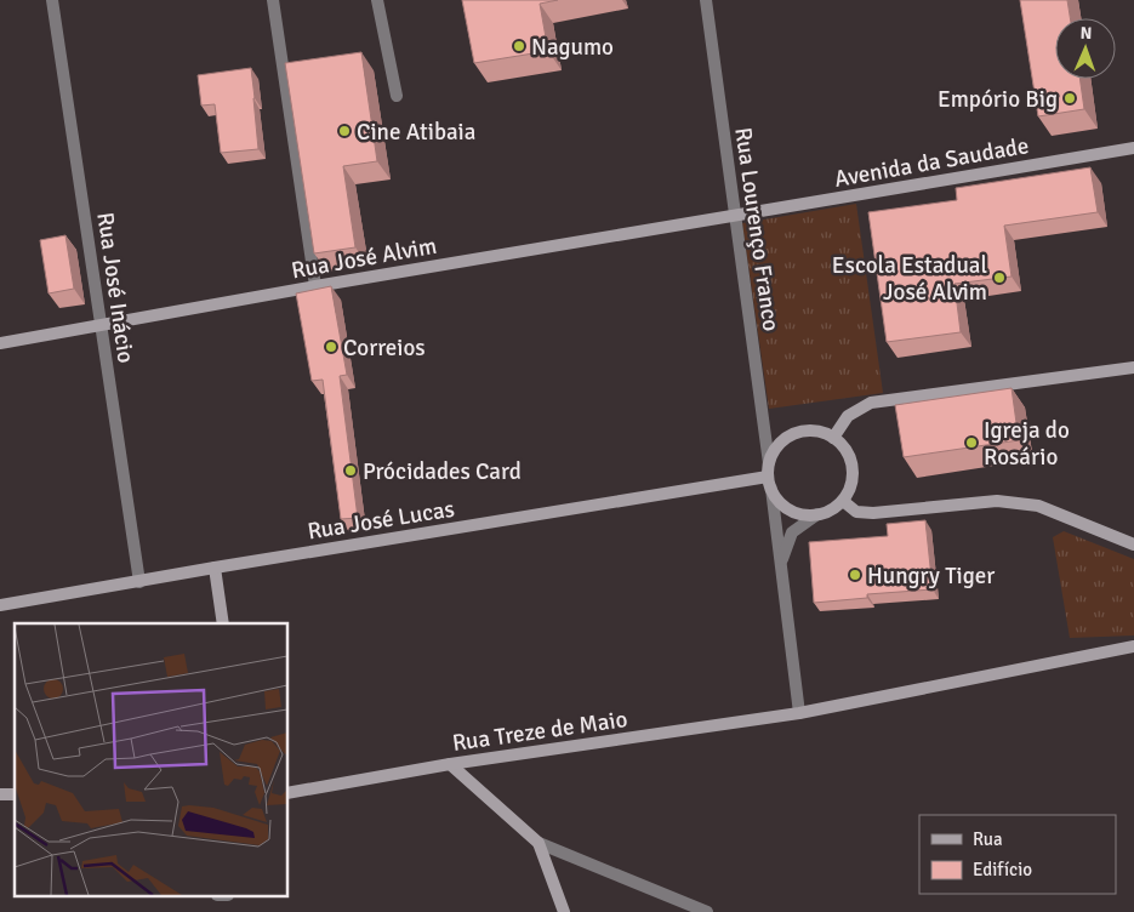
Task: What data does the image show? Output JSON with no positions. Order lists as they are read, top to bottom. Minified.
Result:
{"streets":{"street":["Avenida da Saudade","Rua Lourenço Franco","Rua José Alvim","Rua José Inácio","Rua José Lucas","Rua Treze de Maio"]},"crossings":[["Avenida da Saudade","Rua Lourenço Franco"],["Avenida da Saudade","Rua José Alvim"],["Rua Lourenço Franco","Rua José Alvim"],["Rua Lourenço Franco","Rua José Lucas"],["Rua José Alvim","Rua José Inácio"],["Rua José Inácio","Rua José Lucas"]],"places":["Nagumo","Empório Big","Cine Atibaia","Escola Estadual José Alvim","Correios","Igreja do Rosário","Prócidades Card","Hungry Tiger"],"legend":["Rua","Edifício"],"north":"top"}
